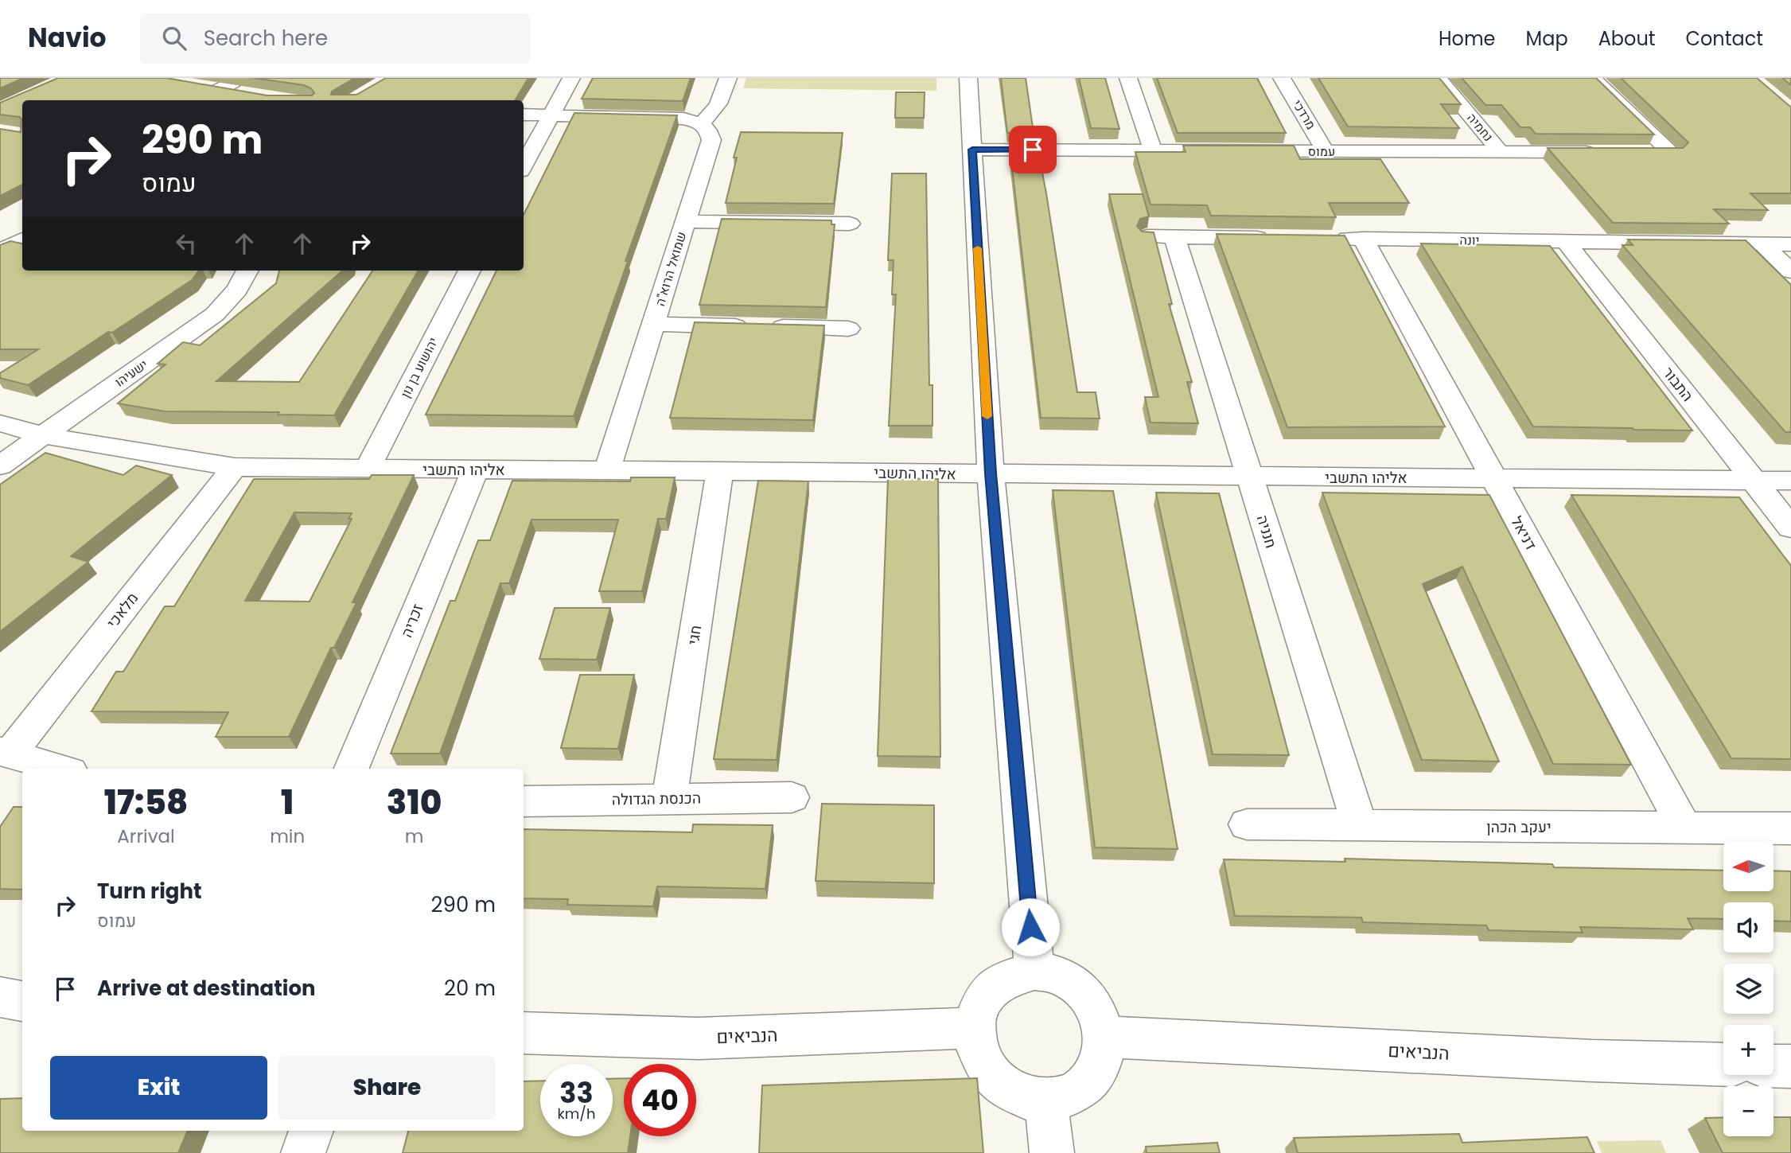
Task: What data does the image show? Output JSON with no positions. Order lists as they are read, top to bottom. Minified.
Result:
{"streets":{"street":["מרדכי","נחמיה","עמוס","יונה","שמואל הרוא\"ה","יהושוע בן נון","ישעיהו","התבור","אליהו התשבי","חנניה","דניאל","מלאכי","זכריה","חגי","הכנסת הגדולה","יעקב הכהן","הנביאים"]},"crossings":[["מרדכי","עמוס"],["נחמיה","עמוס"],["יונה","התבור"],["יונה","דניאל"],["שמואל הרוא\"ה","אליהו התשבי"],["יהושוע בן נון","אליהו התשבי"],["ישעיהו","אליהו התשבי"],["התבור","אליהו התשבי"],["אליהו התשבי","חנניה"],["אליהו התשבי","דניאל"],["אליהו התשבי","מלאכי"],["אליהו התשבי","זכריה"],["אליהו התשבי","חגי"],["חנניה","יעקב הכהן"],["דניאל","יעקב הכהן"],["חגי","הכנסת הגדולה"]],"north":"left","page":{"header":"Navio","search":"Search here","nav":["Home","Map","About","Contact"],"turn":["290 m","עמוס"],"eta":["17:58","Arrival","1","min","310","m"],"map_buttons":["+","−"],"list":[{"name":"Turn right","note":"עמוס","value":"290 m"},{"name":"Arrive at destination","value":"20 m"}],"buttons":["Exit","Share"],"speed":"33 km/h","limit":"40"}}
